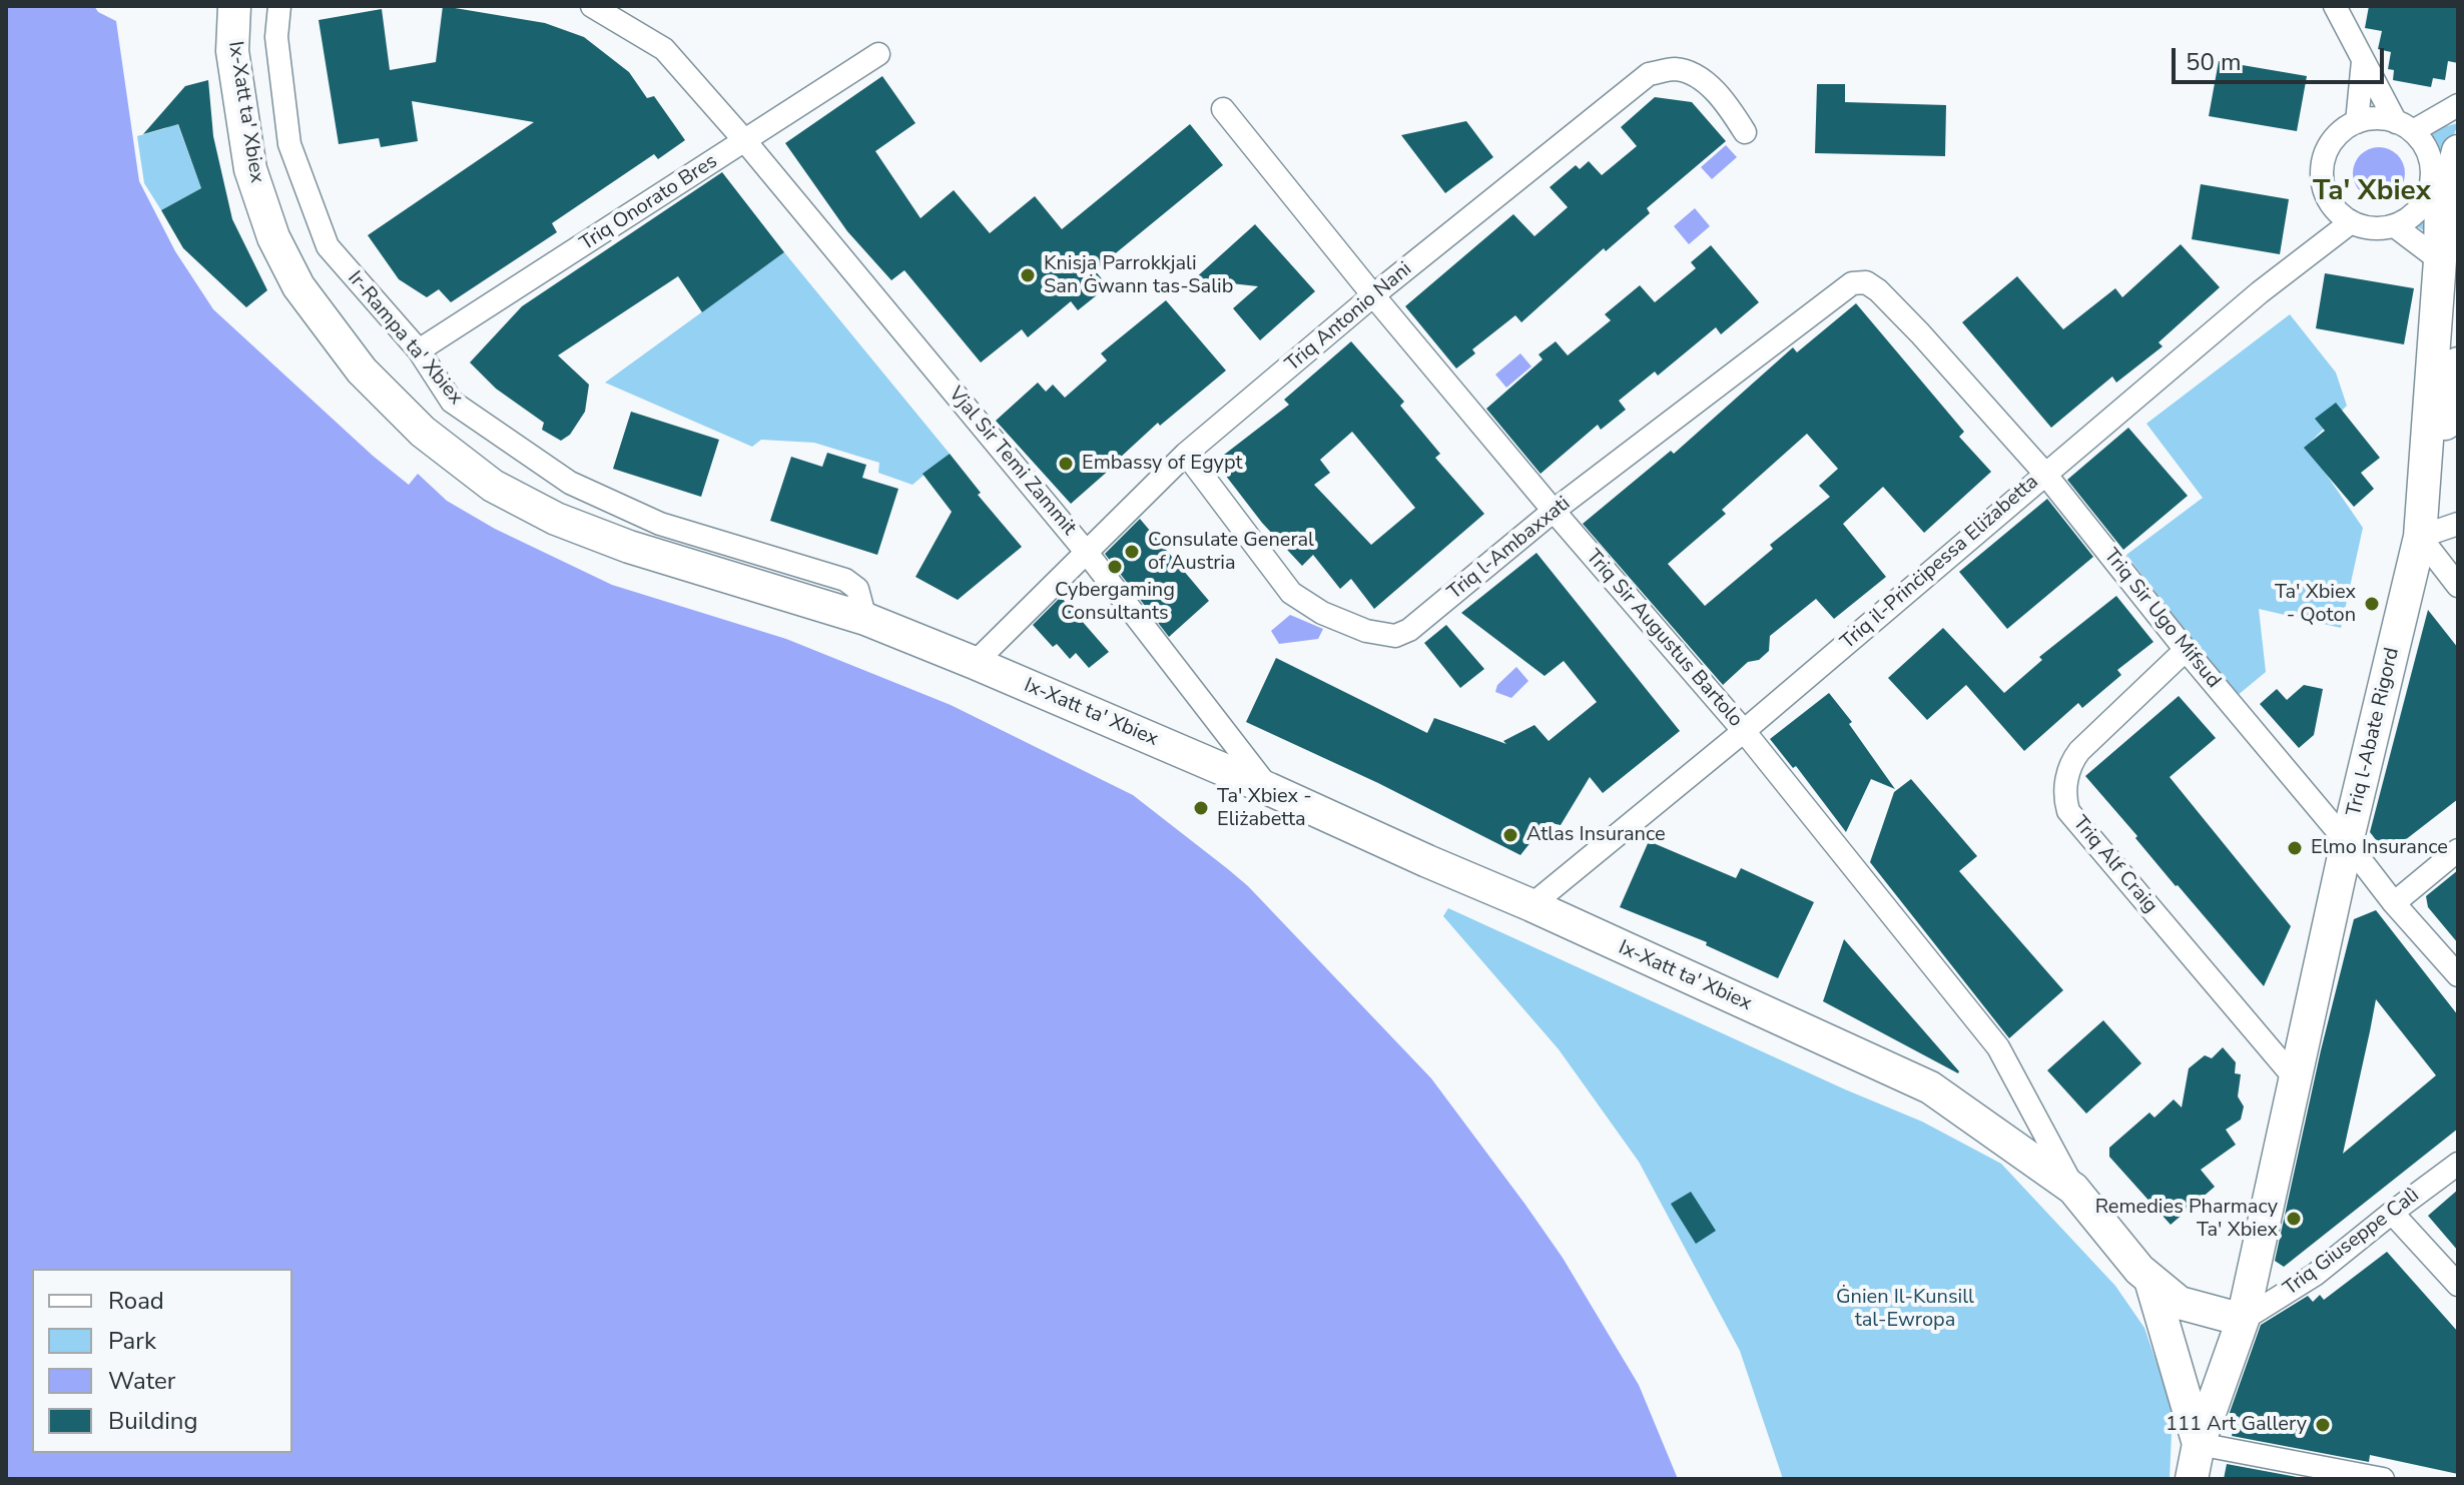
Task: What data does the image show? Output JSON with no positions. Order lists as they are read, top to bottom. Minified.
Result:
{"streets":{"main road":["Ix-Xatt ta' Xbiex","Triq l-Abate Rigord"],"street":["Triq Onorato Bres","Triq Antonio Nani","Ir-Rampa ta' Xbiex","Vjal Sir Temi Zammit","Triq l-Ambaxxati","Triq il-Prinċipessa Eliżabetta","Triq Sir Ugo Mifsud","Triq Sir Augustus Bartolo","Triq Alf Craig","Triq Giuseppe Calì"]},"crossings":[["Ix-Xatt ta' Xbiex","Triq Antonio Nani"],["Ix-Xatt ta' Xbiex","Ir-Rampa ta' Xbiex"],["Ix-Xatt ta' Xbiex","Vjal Sir Temi Zammit"],["Ix-Xatt ta' Xbiex","Triq il-Prinċipessa Eliżabetta"],["Ix-Xatt ta' Xbiex","Triq Sir Augustus Bartolo"],["Ix-Xatt ta' Xbiex","Triq l-Abate Rigord"],["Ix-Xatt ta' Xbiex","Triq Giuseppe Calì"],["Triq Onorato Bres","Ir-Rampa ta' Xbiex"],["Triq Onorato Bres","Vjal Sir Temi Zammit"],["Triq Antonio Nani","Vjal Sir Temi Zammit"],["Triq Antonio Nani","Triq l-Ambaxxati"],["Triq Antonio Nani","Triq Sir Augustus Bartolo"],["Triq l-Ambaxxati","Triq Sir Ugo Mifsud"],["Triq l-Ambaxxati","Triq Sir Augustus Bartolo"],["Triq il-Prinċipessa Eliżabetta","Triq Sir Ugo Mifsud"],["Triq il-Prinċipessa Eliżabetta","Triq Sir Augustus Bartolo"],["Triq Sir Ugo Mifsud","Triq l-Abate Rigord"],["Triq Sir Ugo Mifsud","Triq Alf Craig"],["Triq l-Abate Rigord","Triq Alf Craig"],["Triq l-Abate Rigord","Triq Giuseppe Calì"]],"districts":["Ta' Xbiex"],"parks":["Ġnien Il-Kunsill tal-Ewropa"],"places":["Knisja Parrokkjali San Ġwann tas-Salib","Embassy of Egypt","Consulate General of Austria","Cybergaming Consultants","Ta' Xbiex - Qoton","Ta' Xbiex - Eliżabetta","Atlas Insurance","Elmo Insurance","Remedies Pharmacy Ta' Xbiex","111 Art Gallery"],"legend":["Road","Park","Water","Building"],"scale_bar":"50 m"}
